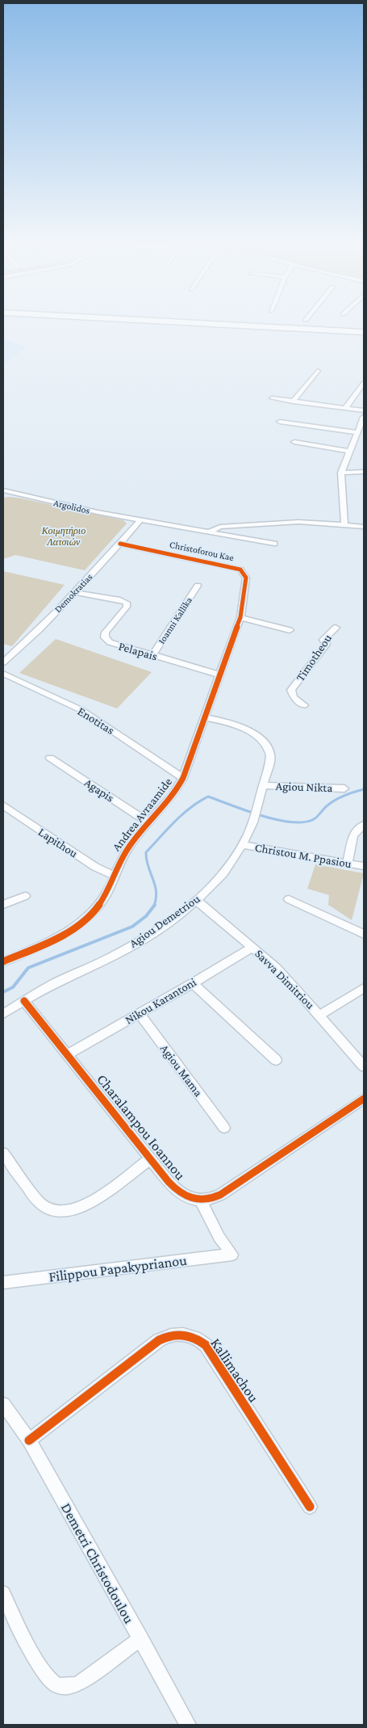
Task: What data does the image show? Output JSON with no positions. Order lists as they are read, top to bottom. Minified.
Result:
{"streets":{"street":["Argolidos","Christoforou Kae","Demokratias","Ioanni Kallika","Pelapais","Timotheou","Enotitas","Agiou Nikta","Agapis","Andrea Avraamide","Lapithou","Christou M. Ppasiou","Agiou Demetriou","Savva Dimitriou","Nikou Karantoni","Agiou Mama","Charalampou Ioannou","Filippou Papakyprianou","Kallimachou","Demetri Christodoulou"]},"crossings":[["Argolidos","Demokratias"],["Christoforou Kae","Demokratias"],["Christoforou Kae","Pelapais"],["Christoforou Kae","Andrea Avraamide"],["Demokratias","Pelapais"],["Ioanni Kallika","Pelapais"],["Pelapais","Andrea Avraamide"],["Enotitas","Andrea Avraamide"],["Agiou Nikta","Agiou Demetriou"],["Agapis","Andrea Avraamide"],["Andrea Avraamide","Lapithou"],["Andrea Avraamide","Agiou Demetriou"],["Christou M. Ppasiou","Agiou Demetriou"],["Agiou Demetriou","Savva Dimitriou"],["Agiou Demetriou","Charalampou Ioannou"],["Savva Dimitriou","Nikou Karantoni"],["Nikou Karantoni","Agiou Mama"],["Nikou Karantoni","Charalampou Ioannou"],["Charalampou Ioannou","Filippou Papakyprianou"],["Kallimachou","Demetri Christodoulou"]],"parks":["Κοιμητήριο Λατσιών"]}
